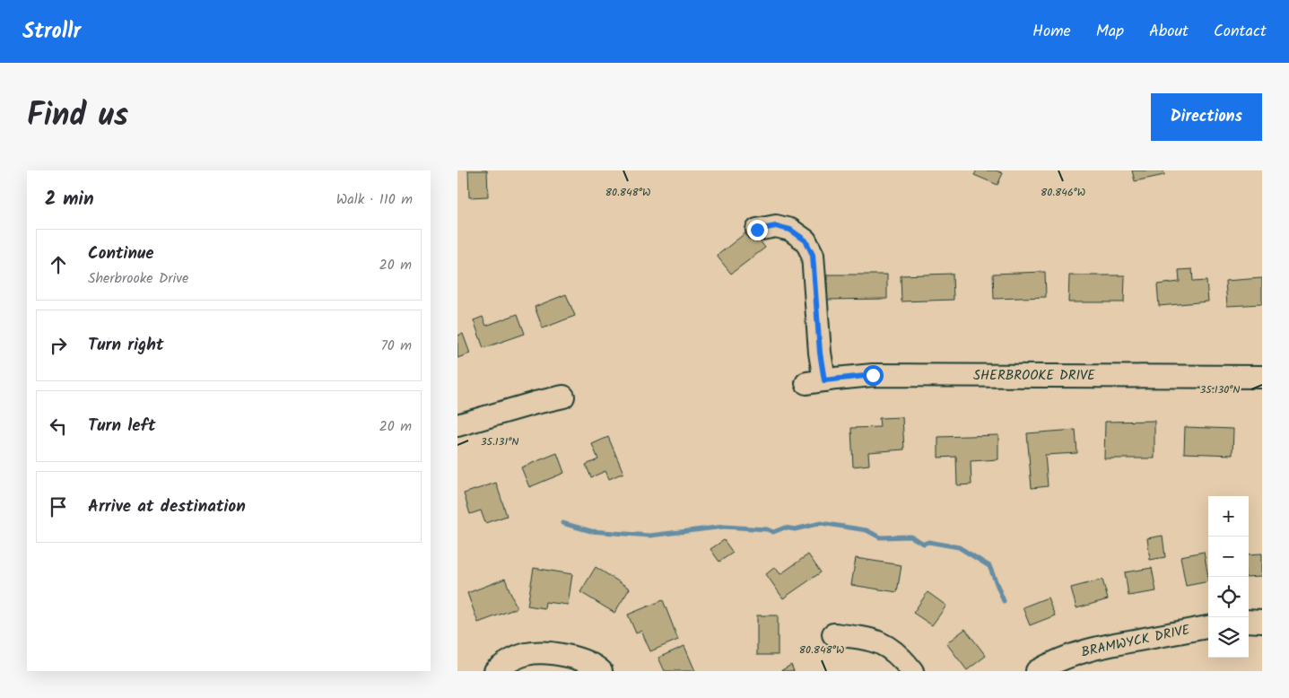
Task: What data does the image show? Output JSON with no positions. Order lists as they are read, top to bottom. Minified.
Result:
{"streets":{"street":["SHERBROOKE DRIVE","BRAMWYCK DRIVE"]},"page":{"header":"Strollr","nav":["Home","Map","About","Contact"],"title":"Find us","buttons":"Directions","heading":["2 min","Walk · 110 m"],"list":[["Continue","Sherbrooke Drive","20 m"],["Turn right","70 m"],["Turn left","20 m"],"Arrive at destination"],"map_buttons":["+","−"]},"coordinates":["80.848°W","80.846°W","35.130°N","35.131°N"]}
